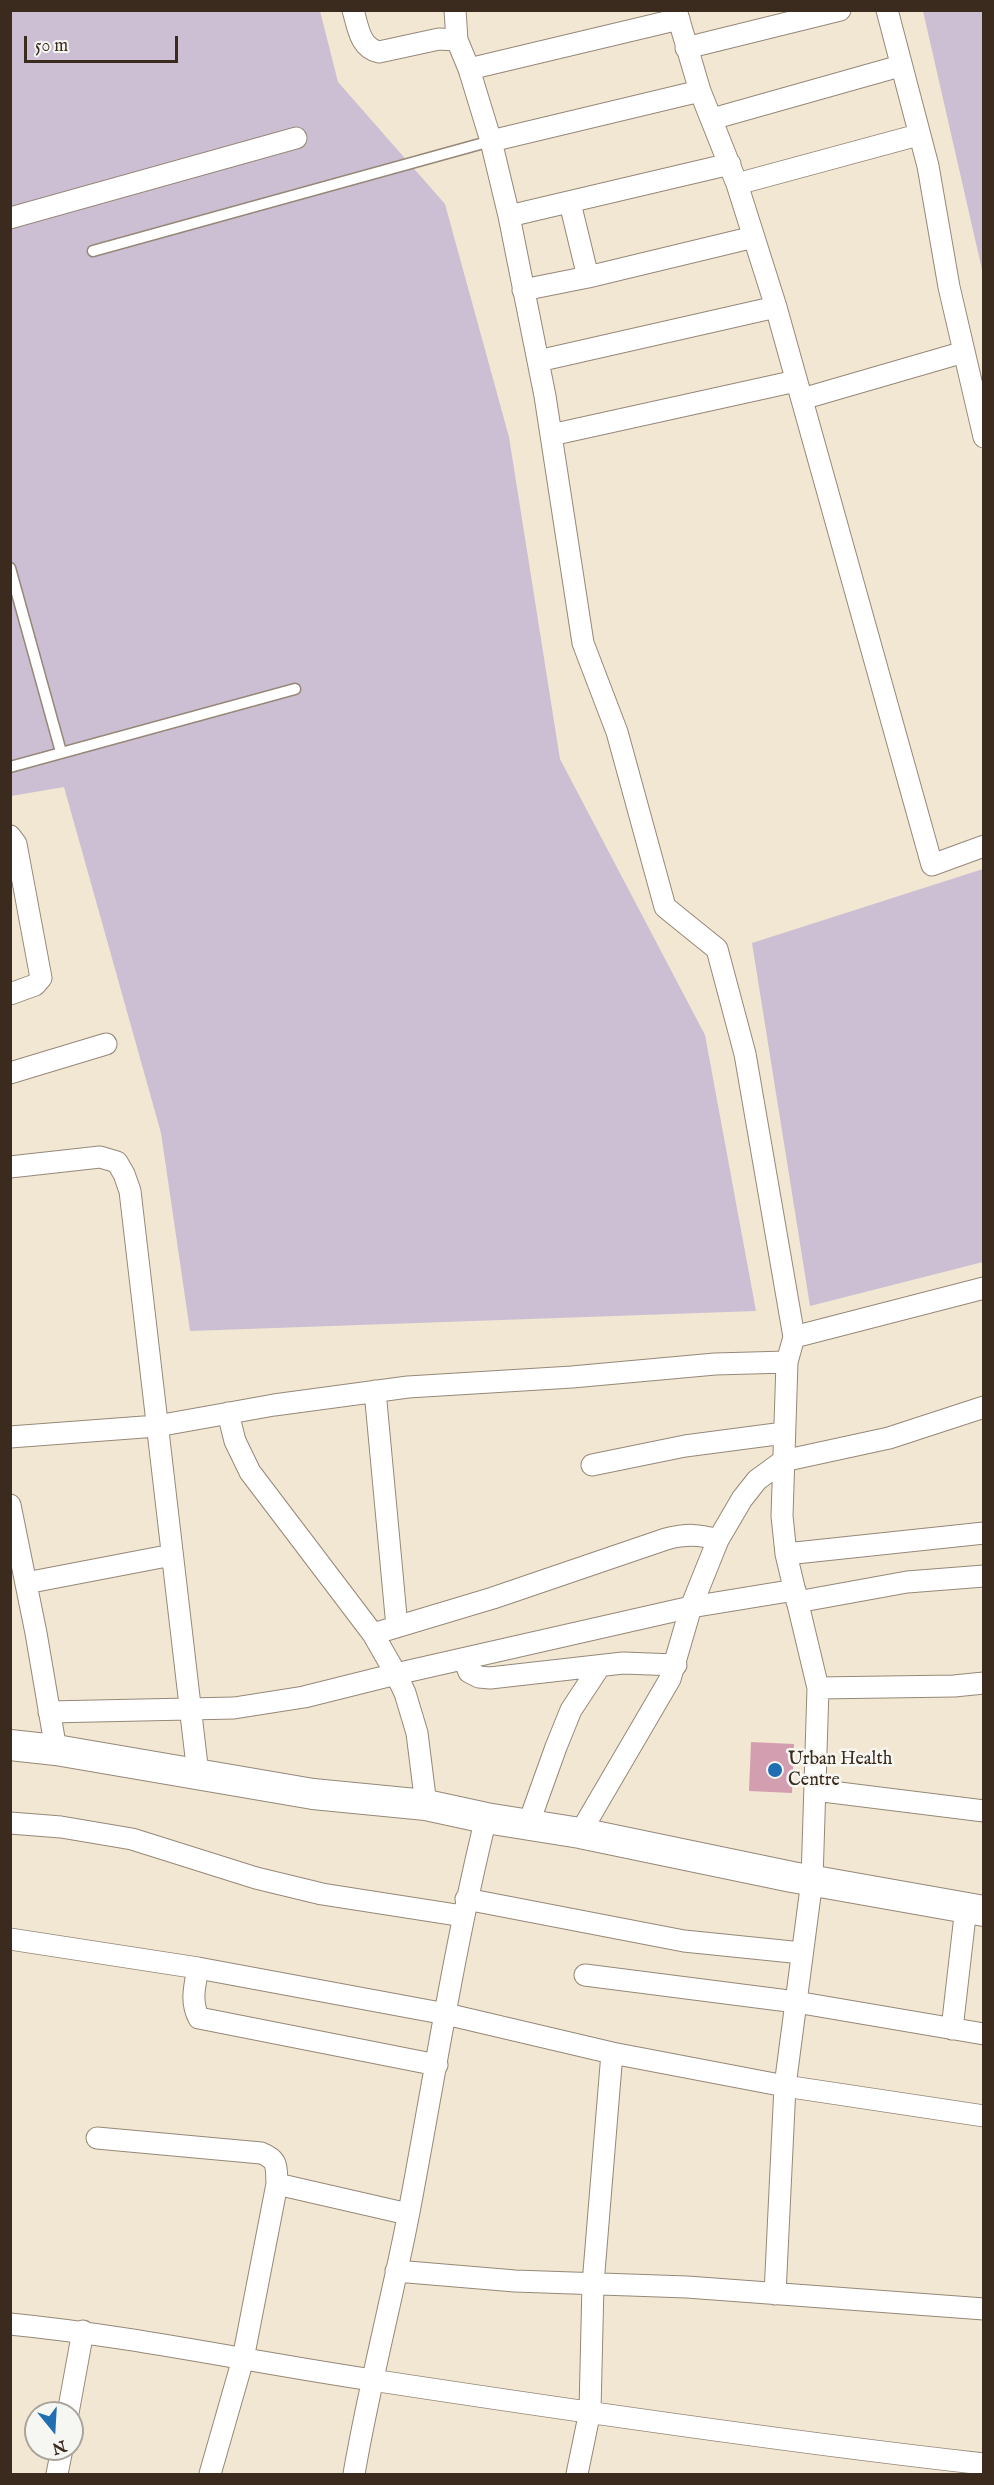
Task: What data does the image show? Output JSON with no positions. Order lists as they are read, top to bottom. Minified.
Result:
{"places":["Urban Health Centre"],"scale_bar":"50 m","north":"bottom"}
